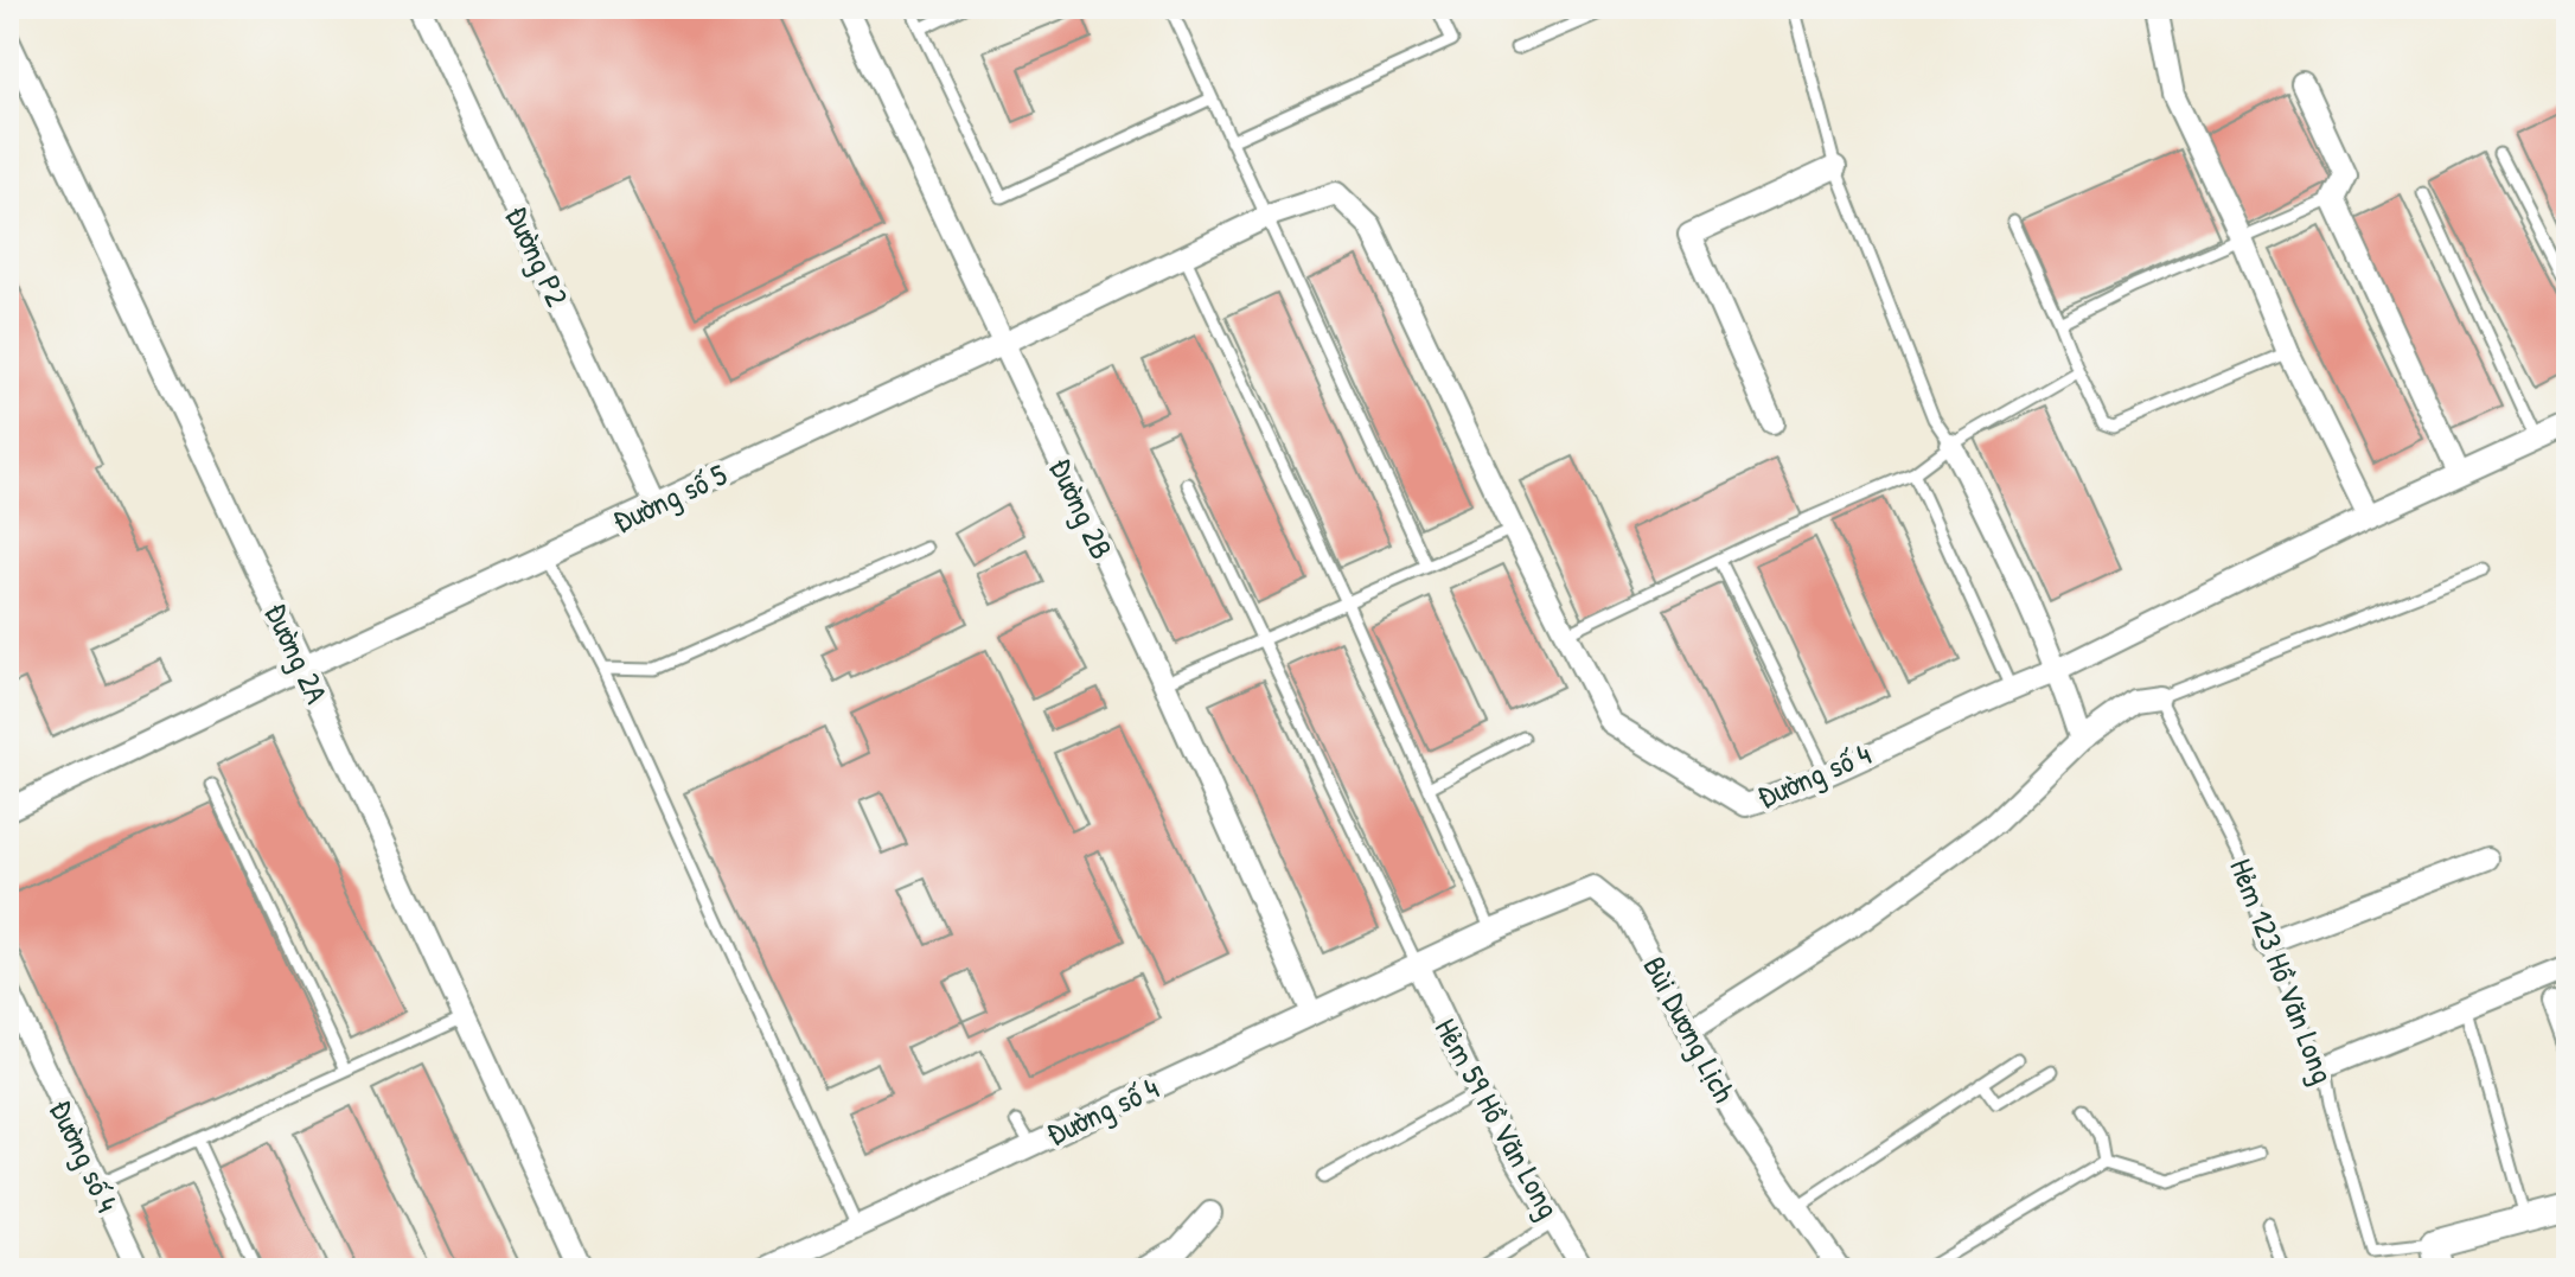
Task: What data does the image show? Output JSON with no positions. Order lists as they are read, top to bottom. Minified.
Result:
{"streets":{"street":["Đường P2","Đường số 5","Đường 2B","Đường 2A","Đường số 4","Bùi Dương Lịch","Hẻm 59 Hồ Văn Long"],"lane":["Hẻm 123 Hồ Văn Long"]},"crossings":[["Đường P2","Đường số 5"],["Đường số 5","Đường 2B"],["Đường số 5","Đường 2A"],["Đường số 5","Đường số 4"],["Đường 2B","Đường số 4"],["Đường số 4","Bùi Dương Lịch"],["Đường số 4","Hẻm 59 Hồ Văn Long"]]}
